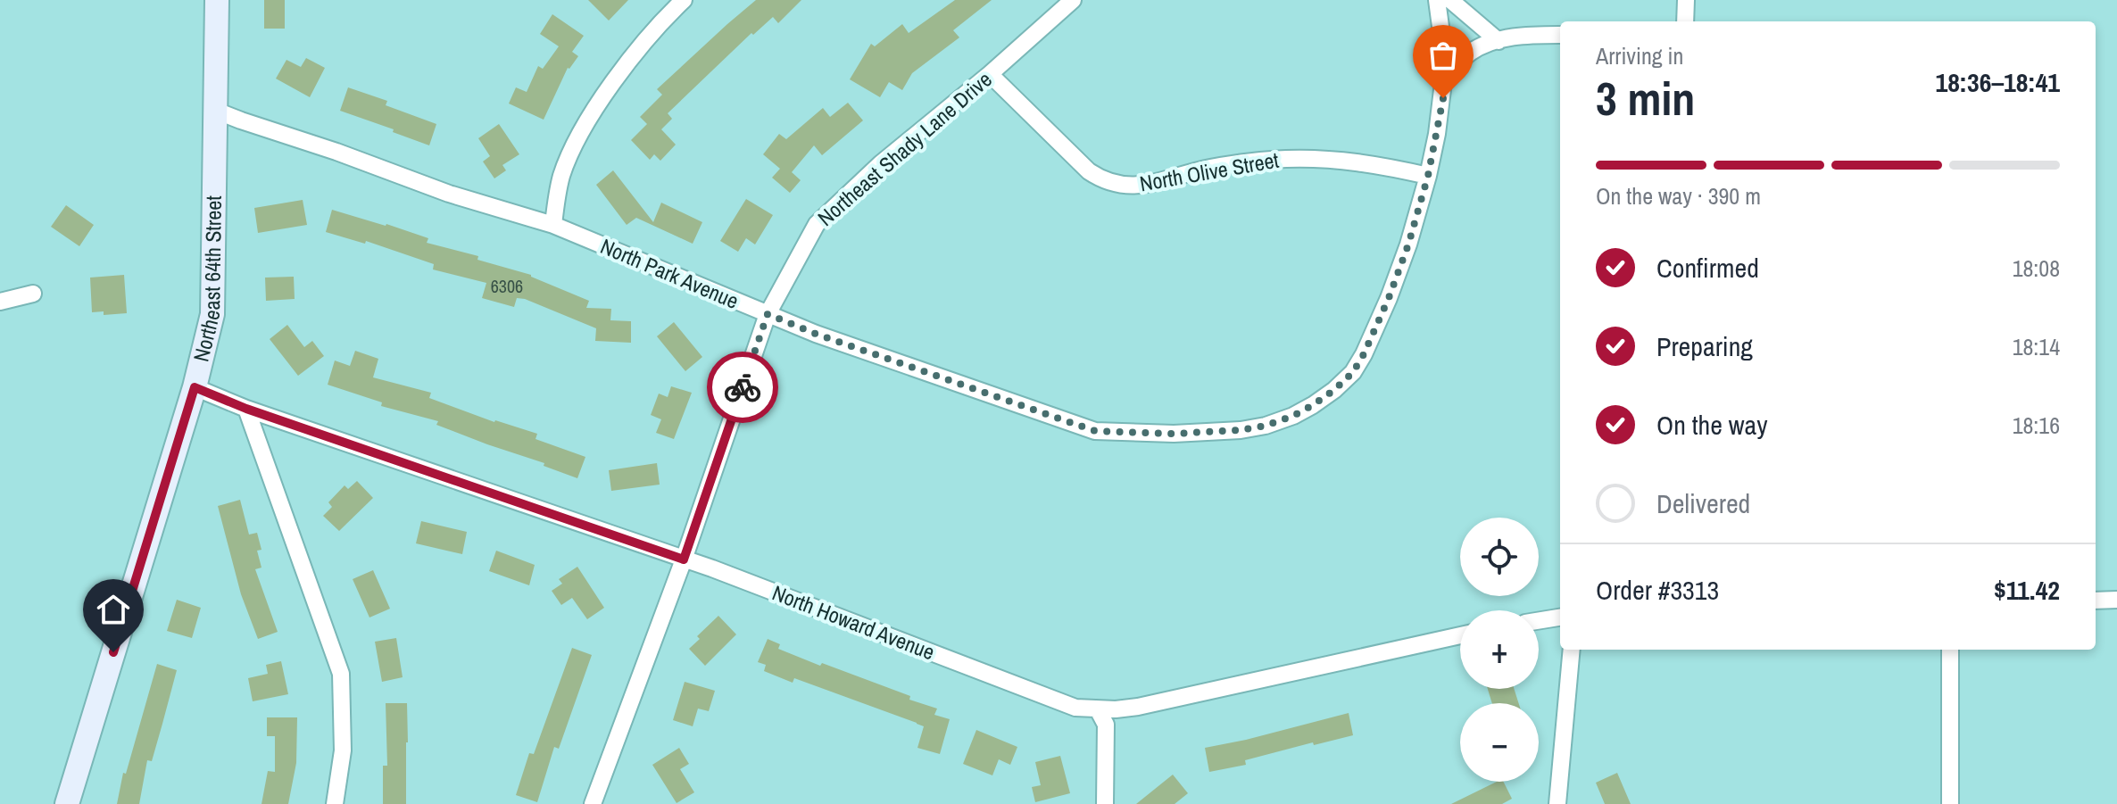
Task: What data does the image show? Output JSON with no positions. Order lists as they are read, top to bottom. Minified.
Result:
{"streets":{"street":["Northeast Shady Lane Drive","North Olive Street","North Park Avenue","Northeast 64th Street","North Howard Avenue"]},"crossings":[["Northeast Shady Lane Drive","North Olive Street"],["Northeast Shady Lane Drive","North Park Avenue"],["Northeast Shady Lane Drive","North Howard Avenue"],["North Olive Street","North Park Avenue"],["North Park Avenue","Northeast 64th Street"],["Northeast 64th Street","North Howard Avenue"]],"house_numbers":["6306"],"page":{"heading":["3 min","Arriving in","18:36–18:41"],"panel":["Order #3313","$11.42"],"bar":"On the way · 390 m","list":[["Confirmed","18:08"],["Preparing","18:14"],["On the way","18:16"],"Delivered"],"map_buttons":["+","−"]}}
